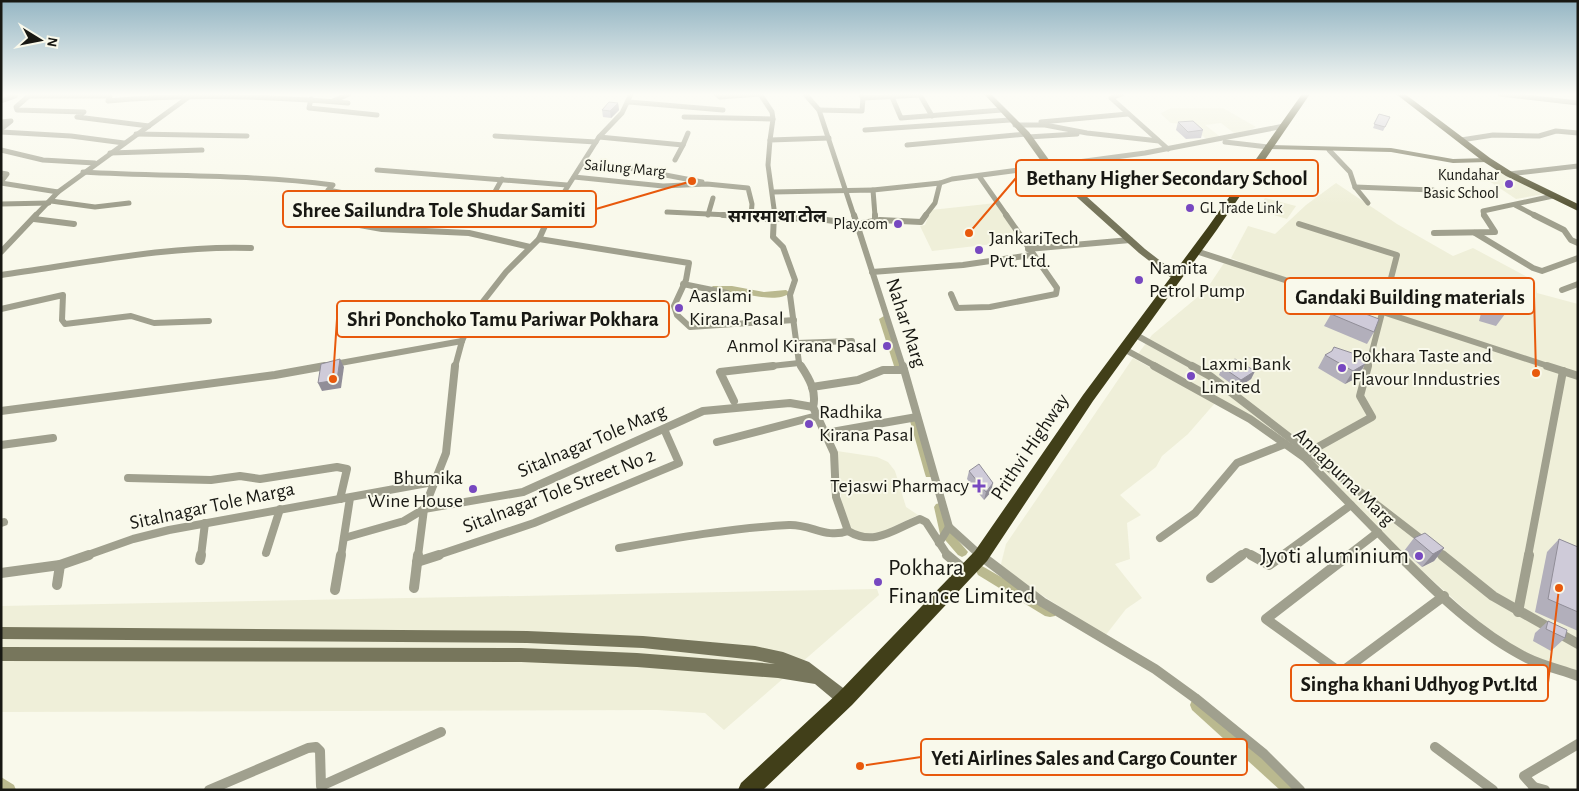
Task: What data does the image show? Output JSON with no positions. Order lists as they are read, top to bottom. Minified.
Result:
{"streets":{"highway":["Prithvi Highway"],"street":["Sailung Marg","Nahar Marg","Sitalnagar Tole Marg","Annapurna Marg","Sitalnagar Tole Street No 2","Sitalnagar Tole Marga"]},"crossings":[["Sitalnagar Tole Marg","Sitalnagar Tole Street No 2"],["Prithvi Highway","Annapurna Marg"]],"districts":["सगरमाथा टोल"],"places":{"other":["Shree Sailundra Tole Shudar Samiti","Kundahar Basic School","GL Trade Link","Play.com","Bethany Higher Secondary School","JankariTech Pvt. Ltd.","Namita Petrol Pump","Aaslami Kirana Pasal","Anmol Kirana Pasal","Pokhara Taste and Flavour Inndustries","Gandaki Building materials","Laxmi Bank Limited","Shri Ponchoko Tamu Pariwar Pokhara","Radhika Kirana Pasal","Bhumika Wine House","Jyoti aluminium","Pokhara Finance Limited","Singha khani Udhyog Pvt.ltd","Yeti Airlines Sales and Cargo Counter"],"health":["Tejaswi Pharmacy"]},"north":"right"}
